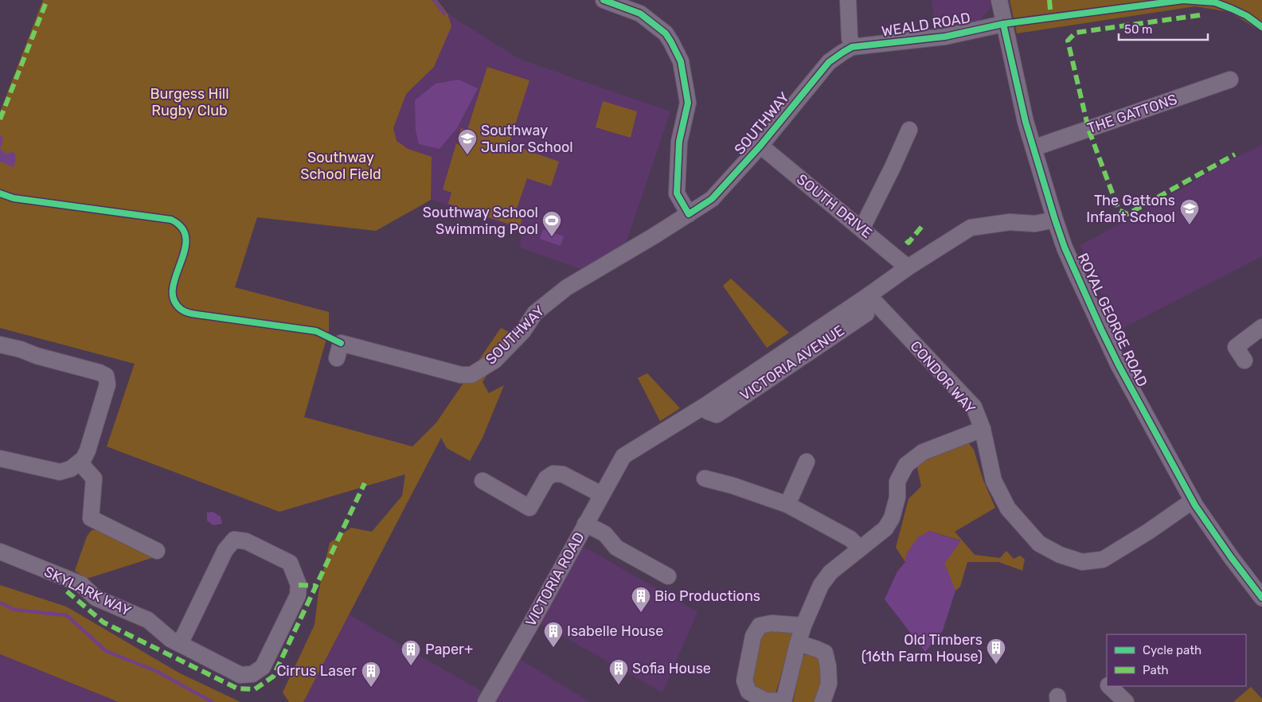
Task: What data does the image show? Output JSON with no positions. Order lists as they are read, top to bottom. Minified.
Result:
{"streets":{"street":["WEALD ROAD","THE GATTONS","SOUTHWAY","SOUTH DRIVE","ROYAL GEORGE ROAD","VICTORIA AVENUE","CONDOR WAY","VICTORIA ROAD","SKYLARK WAY"]},"crossings":[["WEALD ROAD","SOUTHWAY"],["WEALD ROAD","ROYAL GEORGE ROAD"],["THE GATTONS","ROYAL GEORGE ROAD"],["SOUTHWAY","SOUTH DRIVE"],["SOUTH DRIVE","VICTORIA AVENUE"],["ROYAL GEORGE ROAD","VICTORIA AVENUE"],["ROYAL GEORGE ROAD","CONDOR WAY"],["VICTORIA AVENUE","CONDOR WAY"],["VICTORIA AVENUE","VICTORIA ROAD"]],"parks":["Burgess Hill Rugby Club","Southway School Field"],"places":{"school or university":["Southway Junior School","The Gattons Infant School"],"sports":["Southway School Swimming Pool"],"building":["Bio Productions","Isabelle House","Old Timbers (16th Farm House)","Paper+","Sofia House","Cirrus Laser"]},"legend":["Cycle path","Path"],"scale_bar":"50 m"}
